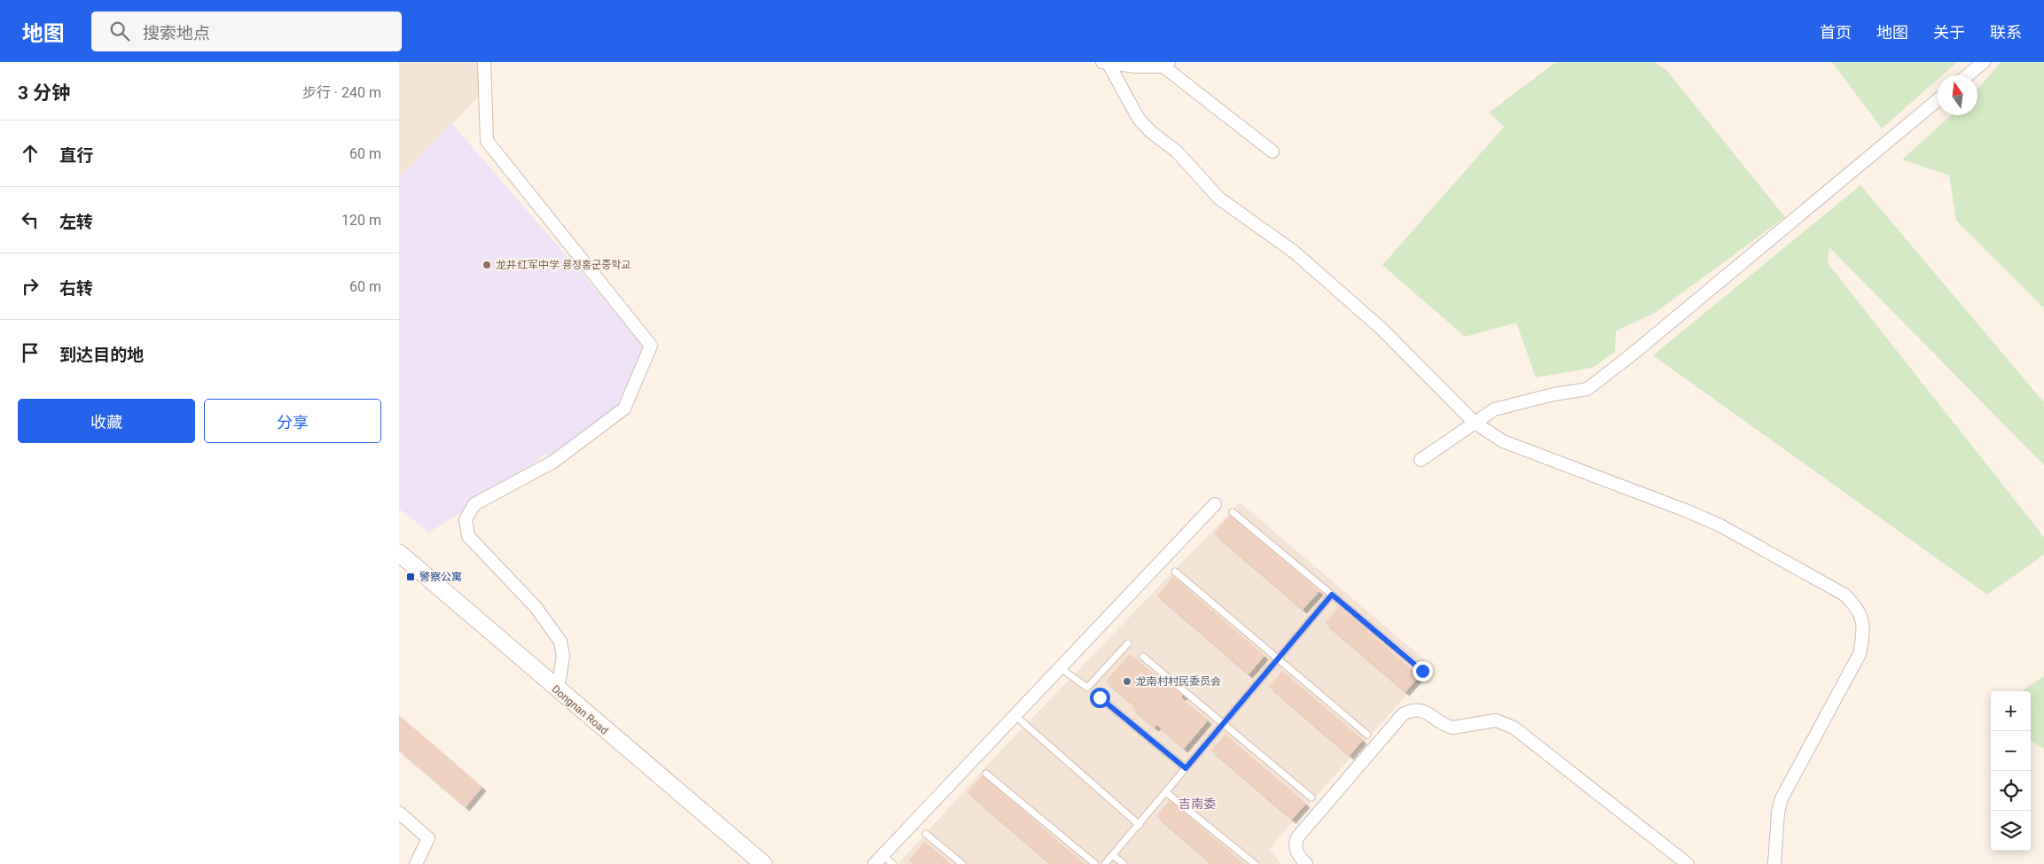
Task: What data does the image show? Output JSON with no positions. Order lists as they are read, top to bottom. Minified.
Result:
{"streets":{"main road":["Dongnan Road"]},"districts":["吉南委"],"places":{"other":["龙井红军中学 룡정홍군중학교","龙南村村民委员会"],"transit":["警察公寓"]},"north":"top","page":{"header":"地图","search":"搜索地点","nav":["首页","地图","关于","联系"],"heading":["3 分钟","步行 · 240 m"],"list":[["直行","60 m"],["左转","120 m"],["右转","60 m"],"到达目的地"],"buttons":["收藏","分享"],"map_buttons":["+","−"]}}
